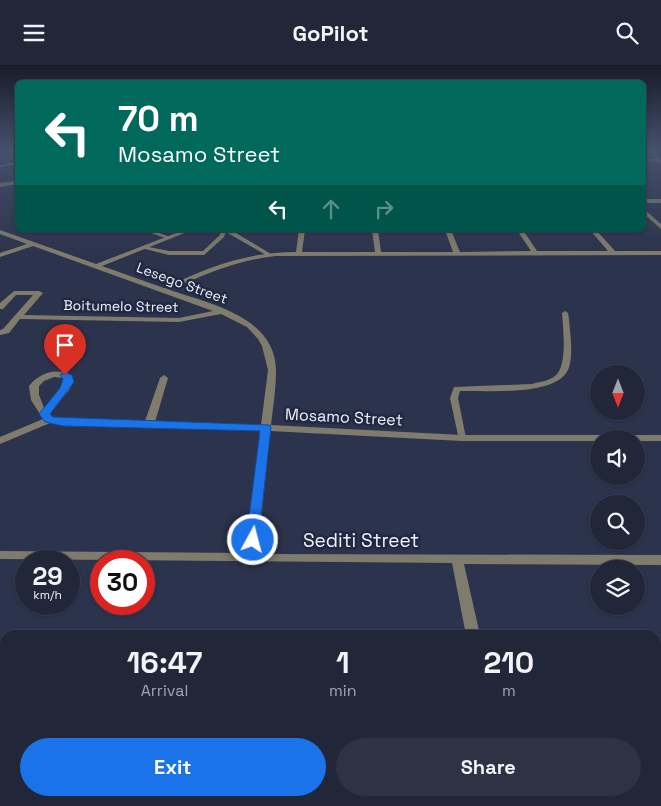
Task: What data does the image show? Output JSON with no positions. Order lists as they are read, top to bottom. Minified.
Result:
{"streets":{"street":["Lesego Street","Boitumelo Street","Mosamo Street","Sediti Street"]},"crossings":[["Lesego Street","Boitumelo Street"],["Lesego Street","Mosamo Street"],["Lesego Street","Sediti Street"]],"north":"bottom","page":{"header":"GoPilot","turn":["70 m","Mosamo Street"],"speed":"29 km/h","limit":"30","eta":["16:47","Arrival","1","min","210","m"],"buttons":["Exit","Share"]}}
